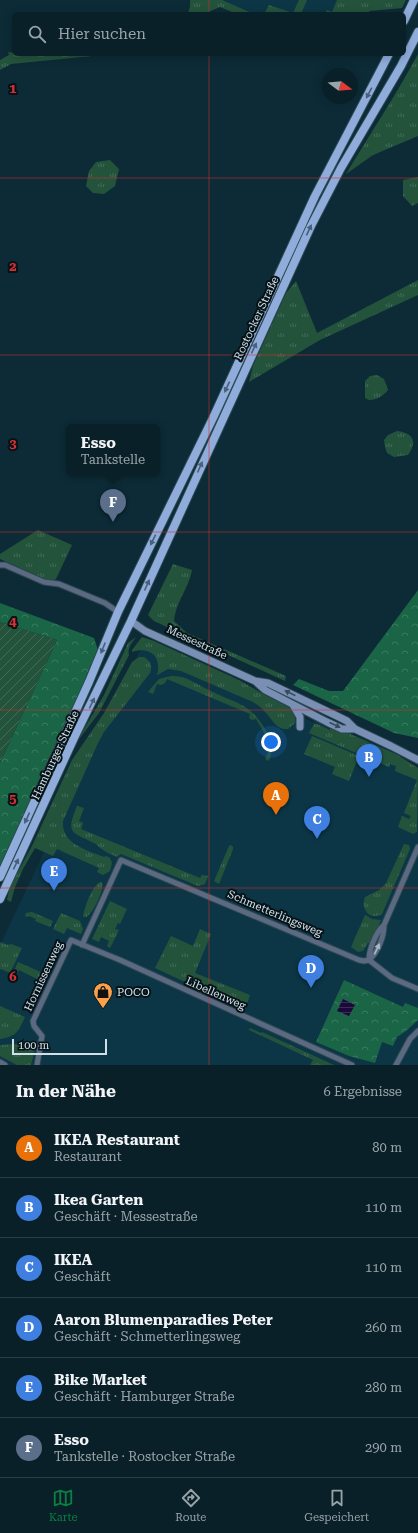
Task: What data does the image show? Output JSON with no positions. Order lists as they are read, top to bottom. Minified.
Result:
{"streets":{"main road":["Rostocker Straße","Messestraße","Hamburger Straße"],"street":["Schmetterlingsweg","Hornissenweg","Libellenweg"]},"crossings":[["Rostocker Straße","Messestraße"],["Rostocker Straße","Hamburger Straße"],["Messestraße","Hamburger Straße"],["Schmetterlingsweg","Libellenweg"],["Hornissenweg","Libellenweg"]],"places":{"shop":["POCO"]},"scale_bar":"100 m","north":"right","page":{"search":"Hier suchen","popup":["Esso","Tankstelle"],"pins":["F","B","A","C","E","D"],"scale":"100 m","heading":["In der Nähe","6 Ergebnisse"],"list":[{"mark":"A","name":"IKEA Restaurant","note":"Restaurant","value":"80 m"},{"mark":"B","name":"Ikea Garten","note":"Geschäft · Messestraße","value":"110 m"},{"mark":"C","name":"IKEA","note":"Geschäft","value":"110 m"},{"mark":"D","name":"Aaron Blumenparadies Peter","note":"Geschäft · Schmetterlingsweg","value":"260 m"},{"mark":"E","name":"Bike Market","note":"Geschäft · Hamburger Straße","value":"280 m"},{"mark":"F","name":"Esso","note":"Tankstelle · Rostocker Straße","value":"290 m"}],"nav":["Karte","Route","Gespeichert"]},"grid":{"rows":["1","2","3","4","5","6"]}}
